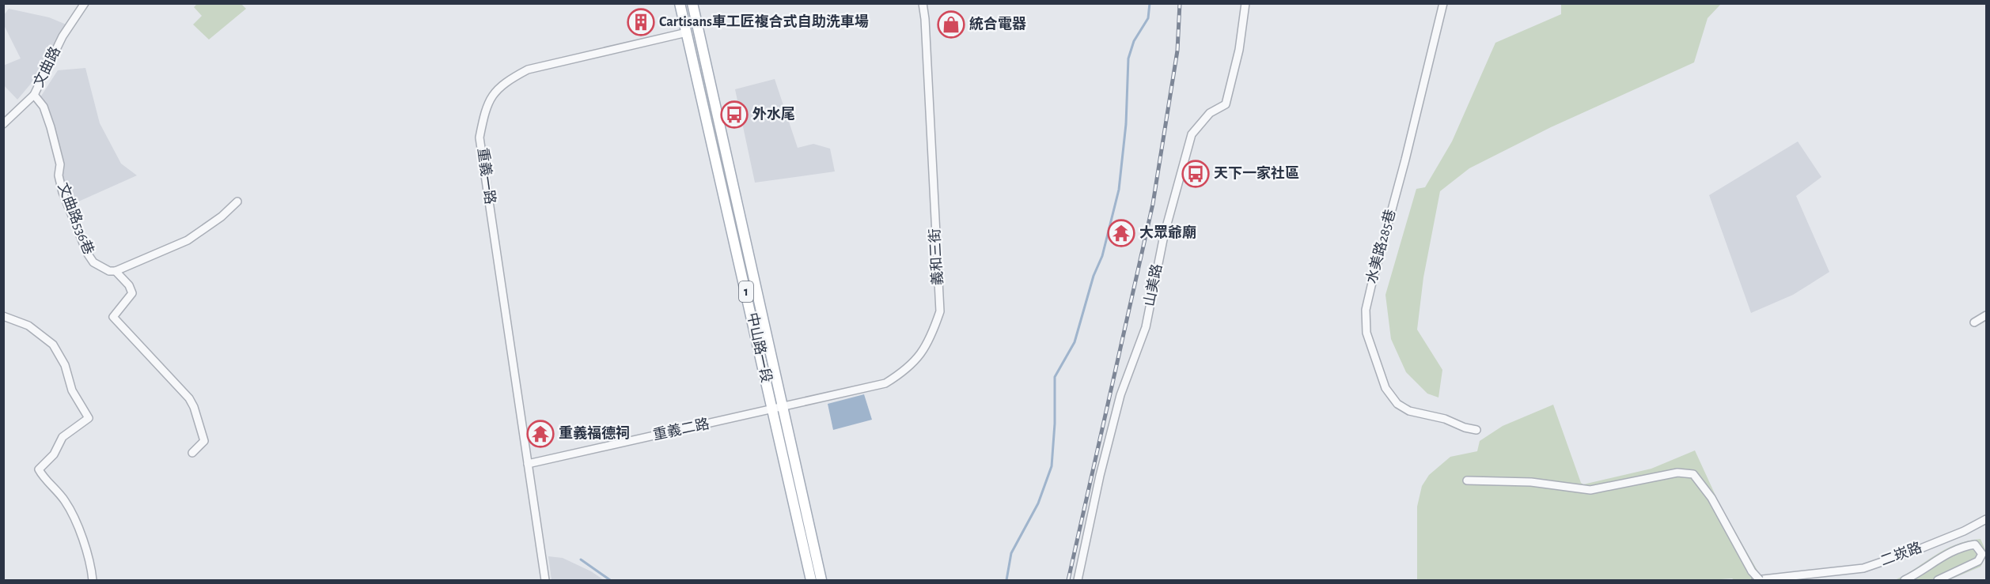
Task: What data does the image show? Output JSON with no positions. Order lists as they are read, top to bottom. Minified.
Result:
{"streets":{"main road":["1","中山路一段"],"street":["文曲路","重義一路","文曲路536巷","水美路285巷","義和三街","山美路","重義二路","二崁路"]},"crossings":[["文曲路","文曲路536巷"],["重義一路","中山路一段"],["重義一路","重義二路"],["義和三街","中山路一段"],["義和三街","重義二路"],["中山路一段","重義二路"]],"places":{"building":["Cartisans車工匠複合式自助洗車場"],"shop":["統合電器"],"bus stop":["外水尾","天下一家社區"],"temple":["大眾爺廟","重義福德祠"]}}
